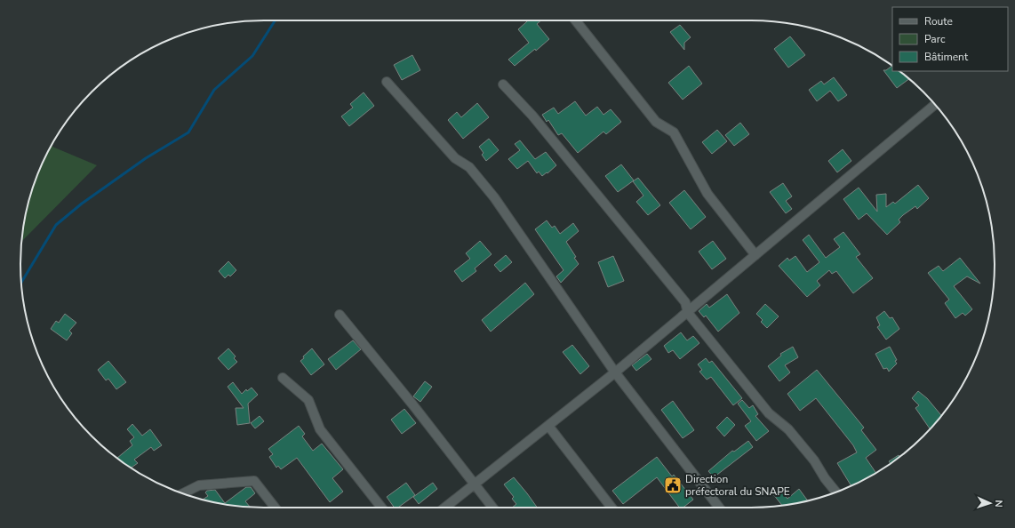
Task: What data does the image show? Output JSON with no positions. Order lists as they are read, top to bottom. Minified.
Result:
{"places":{"public building":["Direction préfectoral du SNAPE"]},"legend":["Route","Parc","Bâtiment"],"north":"right"}
